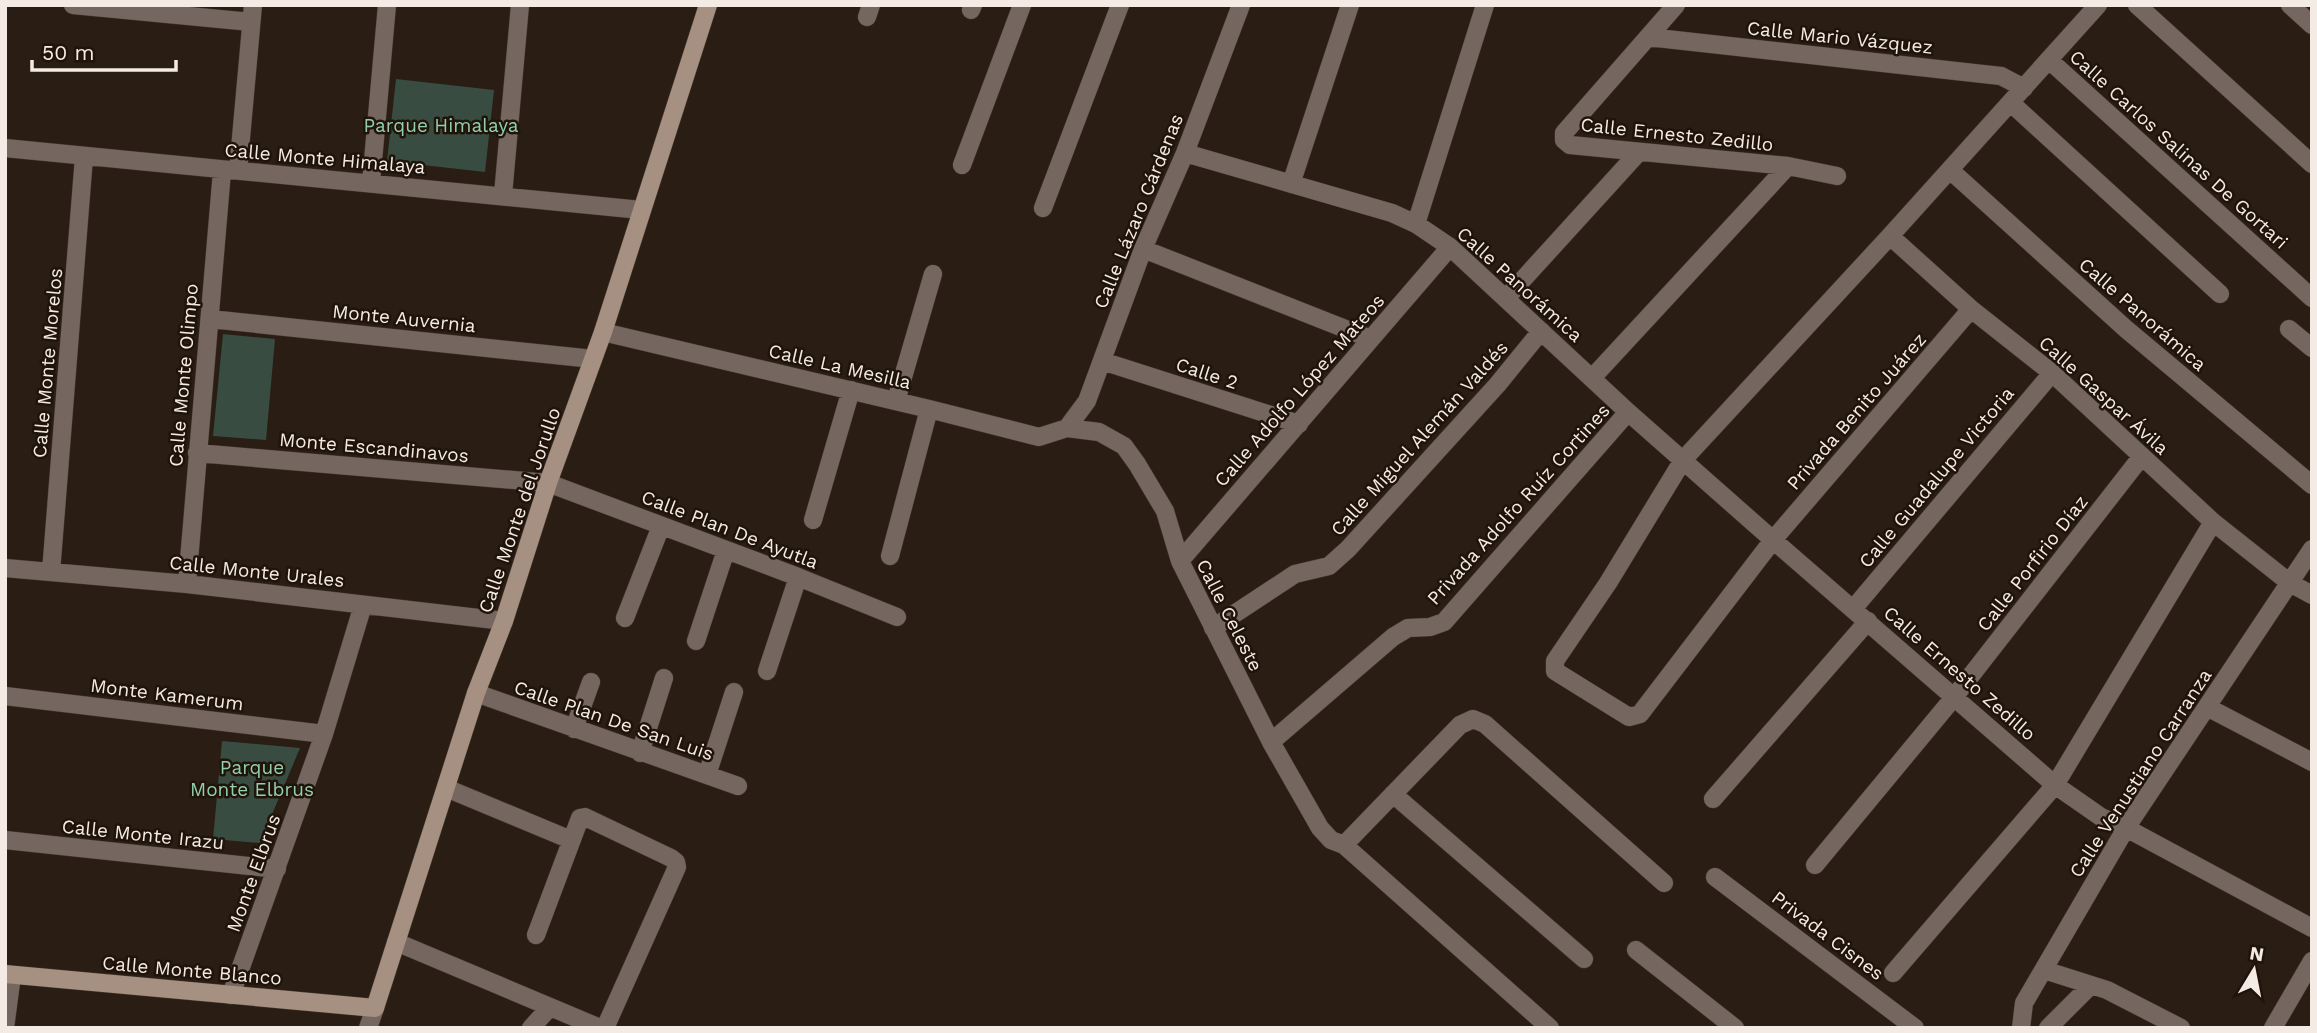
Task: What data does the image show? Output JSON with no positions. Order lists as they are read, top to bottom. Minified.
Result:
{"streets":{"street":["Calle Mario Vázquez","Calle Ernesto Zedillo","Calle Carlos Salinas De Gortari","Calle Monte Himalaya","Calle Lázaro Cárdenas","Calle Panorámica","Monte Auvernia","Calle Monte Morelos","Calle La Mesilla","Calle 2","Calle Monte Olimpo","Calle Adolfo López Mateos","Calle Gaspar Ávila","Privada Benito Juárez","Calle Miguel Alemán Valdés","Monte Escandinavos","Calle Guadalupe Victoria","Privada Adolfo Ruíz Cortines","Calle Monte del Jorullo","Calle Plan De Ayutla","Calle Porfirio Díaz","Calle Monte Urales","Calle Celeste","Monte Kamerum","Calle Plan De San Luis","Calle Venustiano Carranza","Calle Monte Irazu","Monte Elbrus","Privada Cisnes","Calle Monte Blanco"]},"crossings":[["Calle Mario Vázquez","Calle Ernesto Zedillo"],["Calle Ernesto Zedillo","Calle Panorámica"],["Calle Ernesto Zedillo","Privada Benito Juárez"],["Calle Ernesto Zedillo","Calle Guadalupe Victoria"],["Calle Ernesto Zedillo","Calle Porfirio Díaz"],["Calle Ernesto Zedillo","Calle Venustiano Carranza"],["Calle Monte Himalaya","Calle Monte Morelos"],["Calle Monte Himalaya","Calle Monte Olimpo"],["Calle Monte Himalaya","Calle Monte del Jorullo"],["Calle Lázaro Cárdenas","Calle Panorámica"],["Calle Lázaro Cárdenas","Calle La Mesilla"],["Calle Lázaro Cárdenas","Calle 2"],["Calle Lázaro Cárdenas","Calle Celeste"],["Calle Panorámica","Calle Adolfo López Mateos"],["Calle Panorámica","Privada Benito Juárez"],["Calle Panorámica","Calle Miguel Alemán Valdés"],["Calle Panorámica","Privada Adolfo Ruíz Cortines"],["Monte Auvernia","Calle Monte Olimpo"],["Monte Auvernia","Calle Monte del Jorullo"],["Calle Monte Morelos","Calle Monte Urales"],["Calle La Mesilla","Calle Monte del Jorullo"],["Calle La Mesilla","Calle Celeste"],["Calle 2","Calle Adolfo López Mateos"],["Calle Monte Olimpo","Monte Escandinavos"],["Calle Monte Olimpo","Calle Monte Urales"],["Calle Adolfo López Mateos","Calle Celeste"],["Calle Gaspar Ávila","Privada Benito Juárez"],["Calle Gaspar Ávila","Calle Guadalupe Victoria"],["Calle Gaspar Ávila","Calle Porfirio Díaz"],["Calle Gaspar Ávila","Calle Venustiano Carranza"],["Calle Miguel Alemán Valdés","Calle Celeste"],["Monte Escandinavos","Calle Monte del Jorullo"],["Monte Escandinavos","Calle Plan De Ayutla"],["Privada Adolfo Ruíz Cortines","Calle Celeste"],["Calle Monte del Jorullo","Calle Plan De Ayutla"],["Calle Monte del Jorullo","Calle Monte Urales"],["Calle Monte del Jorullo","Calle Plan De San Luis"],["Calle Monte del Jorullo","Calle Monte Blanco"],["Calle Monte Urales","Monte Elbrus"],["Monte Kamerum","Monte Elbrus"],["Calle Monte Irazu","Monte Elbrus"],["Monte Elbrus","Calle Monte Blanco"]],"parks":["Parque Himalaya","Parque Monte Elbrus"],"scale_bar":"50 m","north":"top"}
